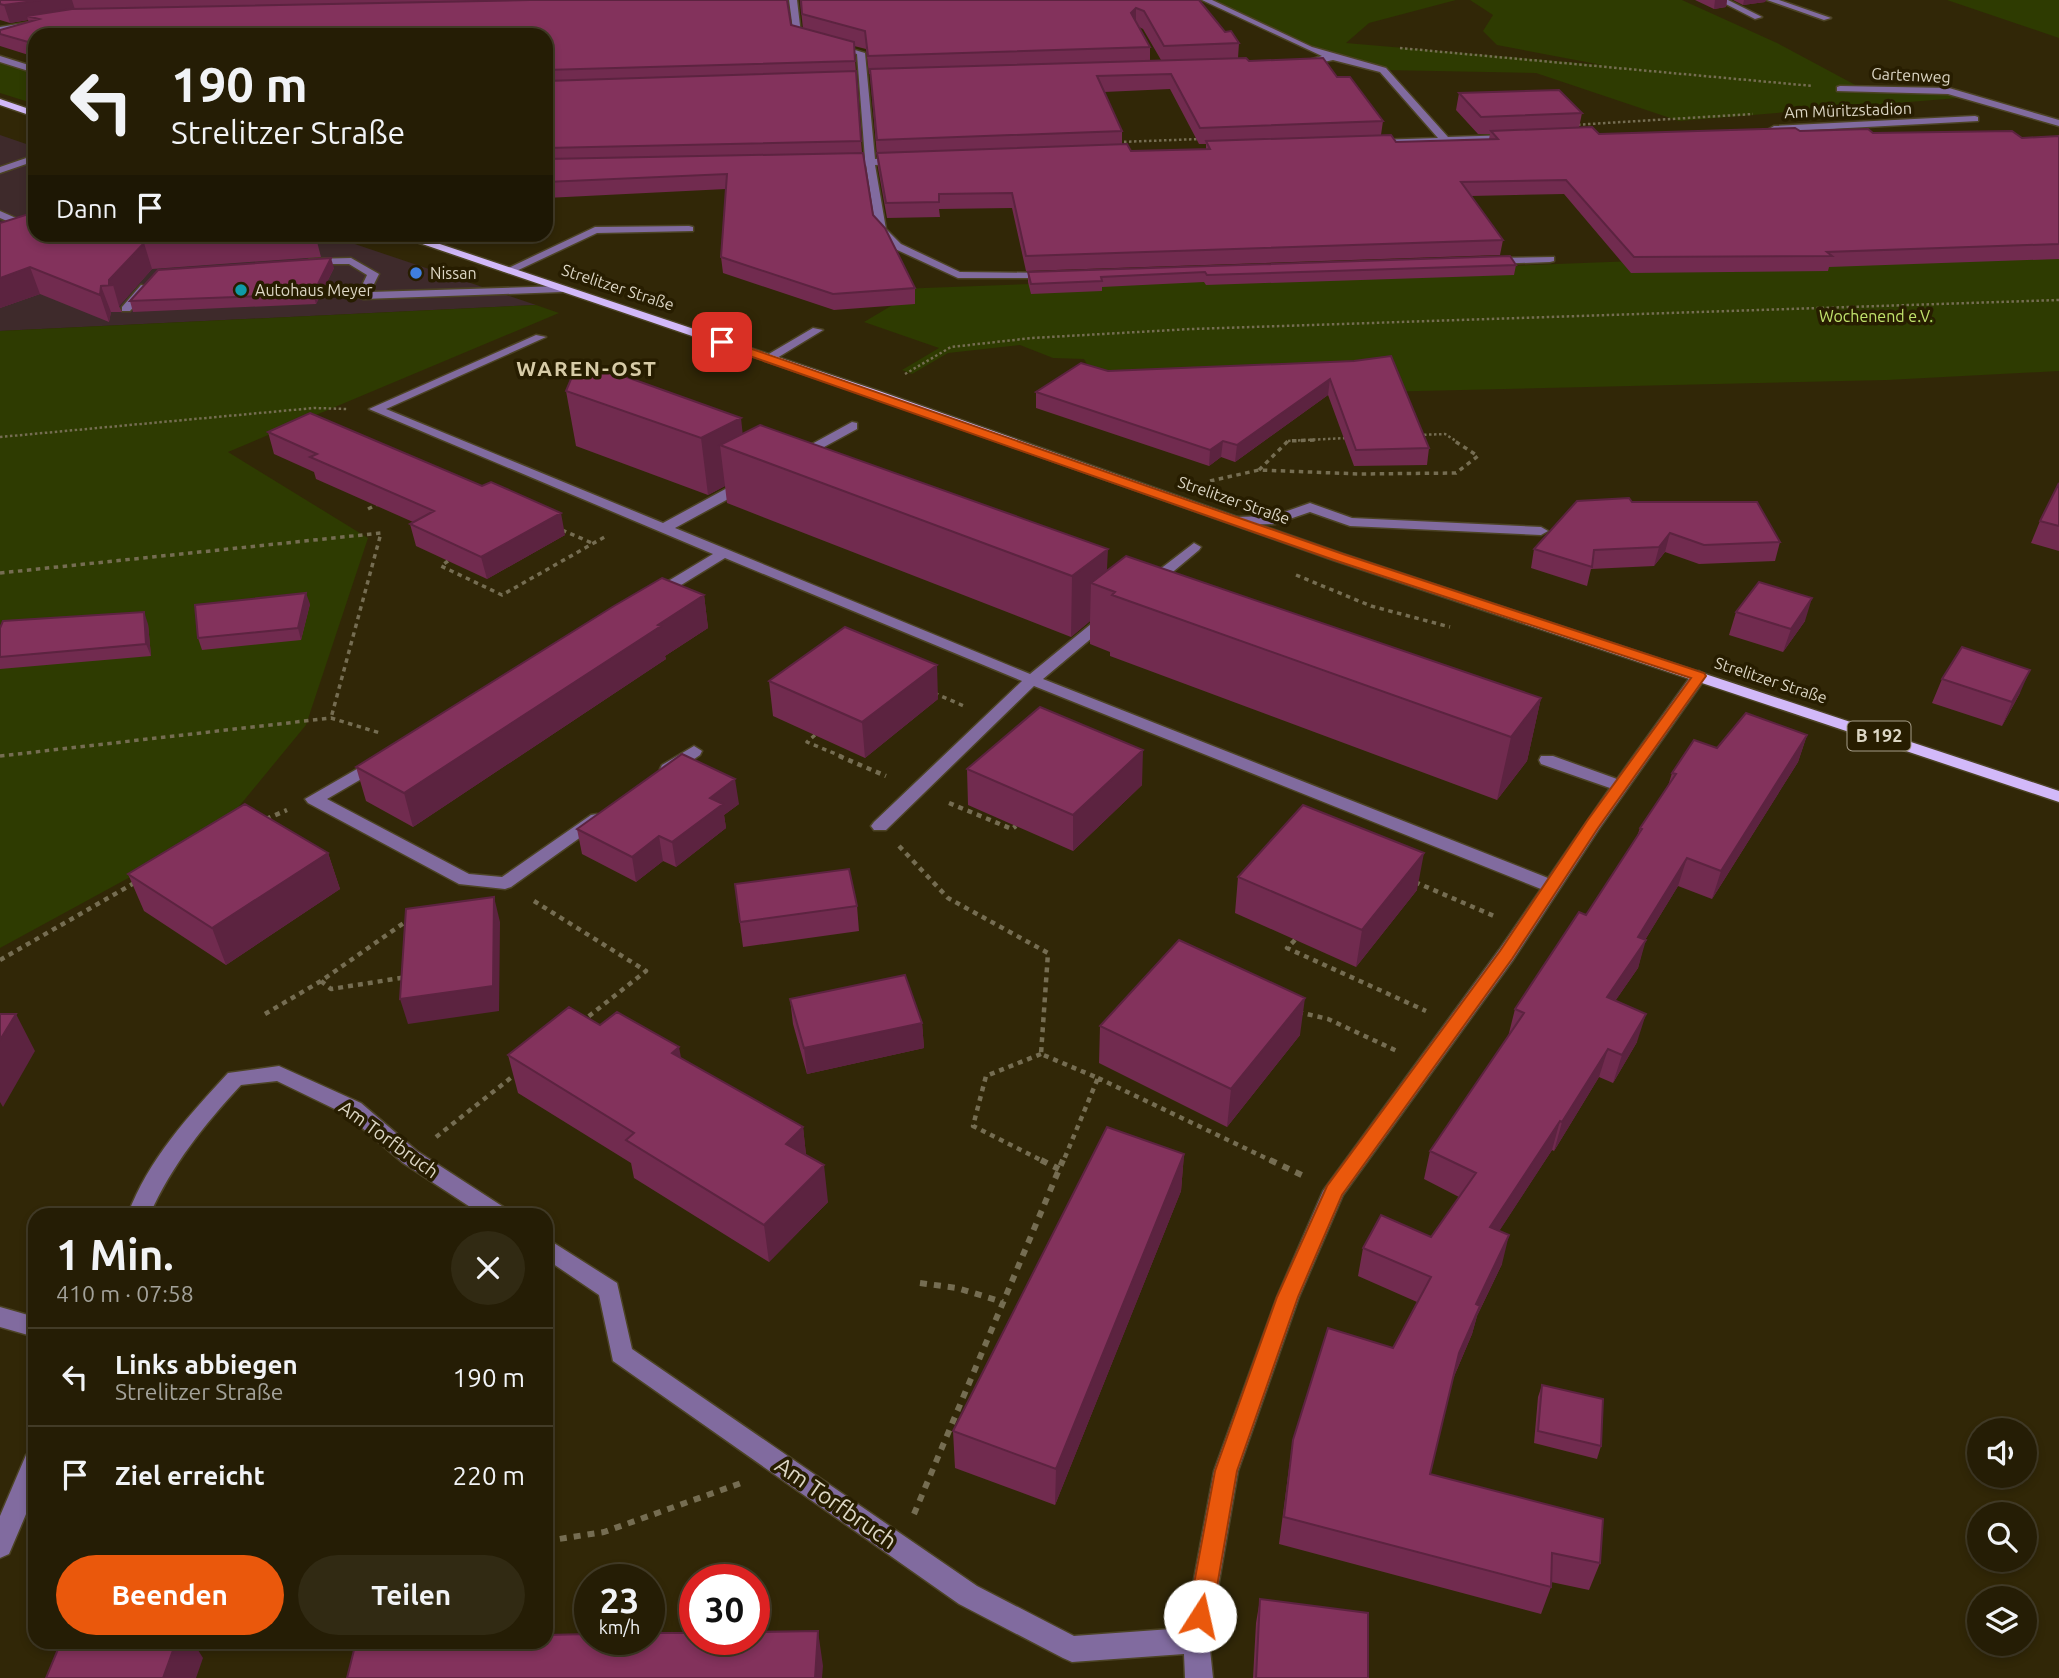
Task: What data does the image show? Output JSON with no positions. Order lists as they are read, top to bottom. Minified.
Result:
{"streets":{"main road":["Strelitzer Straße","B 192"],"street":["Gartenweg","Am Müritzstadion","Am Torfbruch"]},"districts":["WAREN-OST"],"parks":["Wochenend e.V."],"places":["Nissan","Autohaus Meyer"],"page":{"turn":["190 m","Strelitzer Straße"],"then":"Dann","heading":["1 Min.","410 m · 07:58"],"list":[{"name":"Links abbiegen","note":"Strelitzer Straße","value":"190 m"},{"name":"Ziel erreicht","value":"220 m"}],"buttons":["Beenden","Teilen"],"speed":"23 km/h","limit":"30"}}
